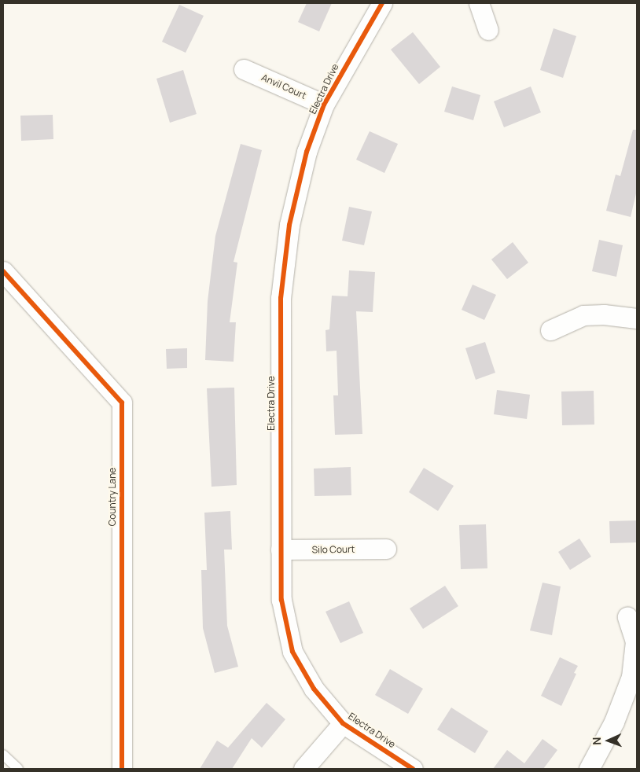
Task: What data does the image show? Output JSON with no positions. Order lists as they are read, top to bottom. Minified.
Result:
{"streets":{"street":["Anvil Court","Electra Drive","Country Lane","Silo Court"]},"crossings":[["Anvil Court","Electra Drive"],["Electra Drive","Silo Court"]],"north":"left"}
